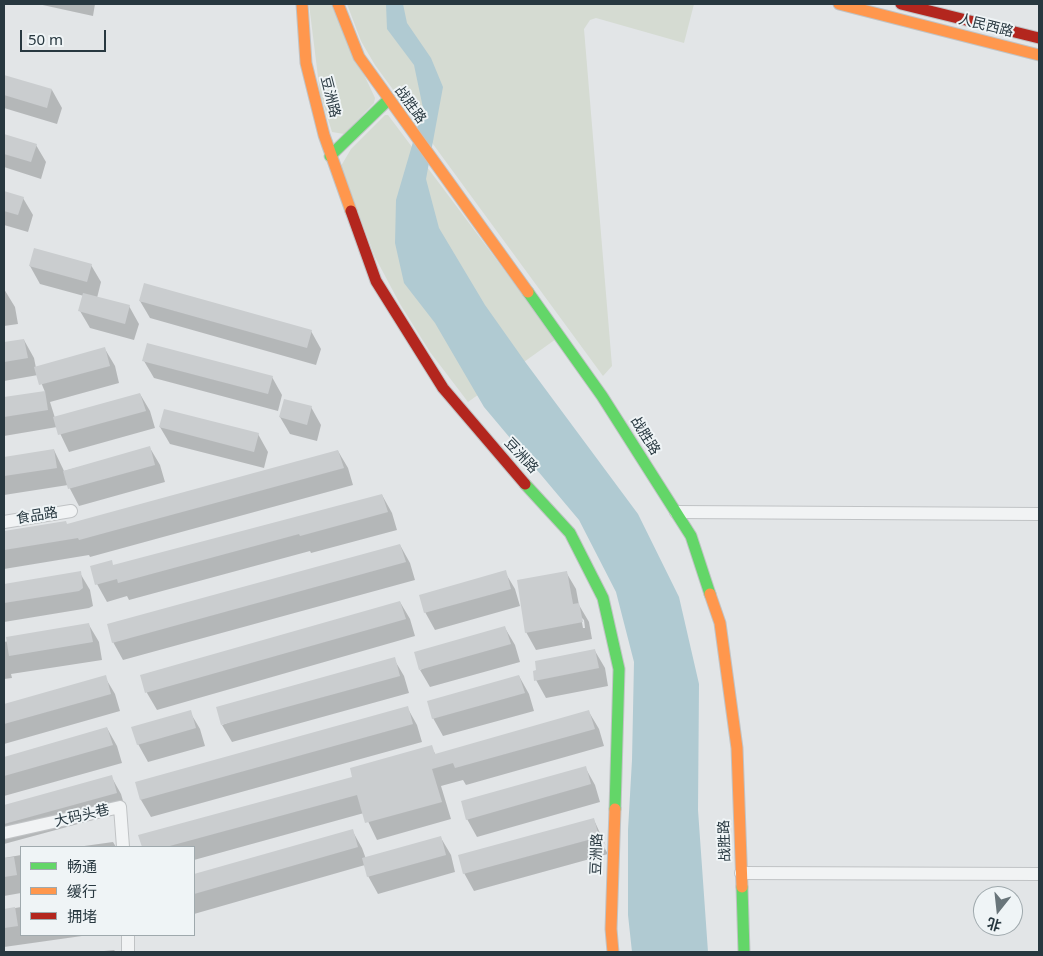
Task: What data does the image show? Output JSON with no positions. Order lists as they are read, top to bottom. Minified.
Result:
{"streets":{"street":["人民西路","豆洲路","战胜路","食品路","大码头巷"]},"legend":["畅通","缓行","拥堵"],"scale_bar":"50 m","north":"bottom"}
